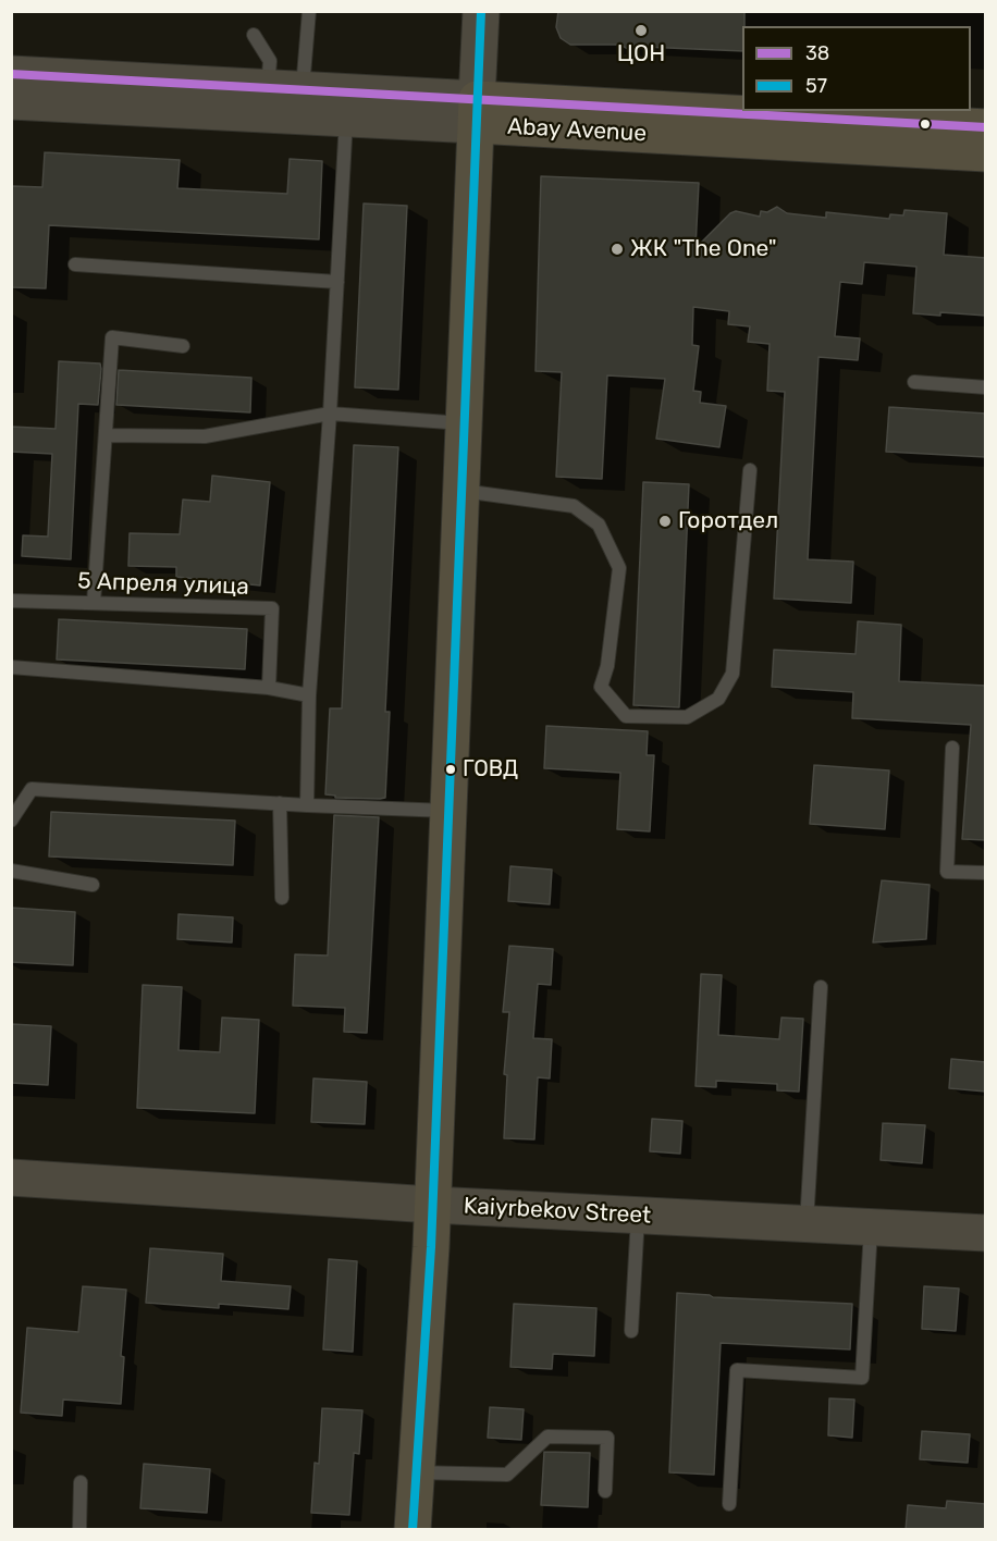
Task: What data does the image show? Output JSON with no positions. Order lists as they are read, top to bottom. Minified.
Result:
{"streets":{"main road":["Abay Avenue","Kaiyrbekov Street"],"lane":["5 Апреля улица"]},"places":["ЦОН","ЖК \"The One\"","Горотдел","ГОВД"],"lines":["transit line 57","transit line 38"],"legend":["38","57"]}
